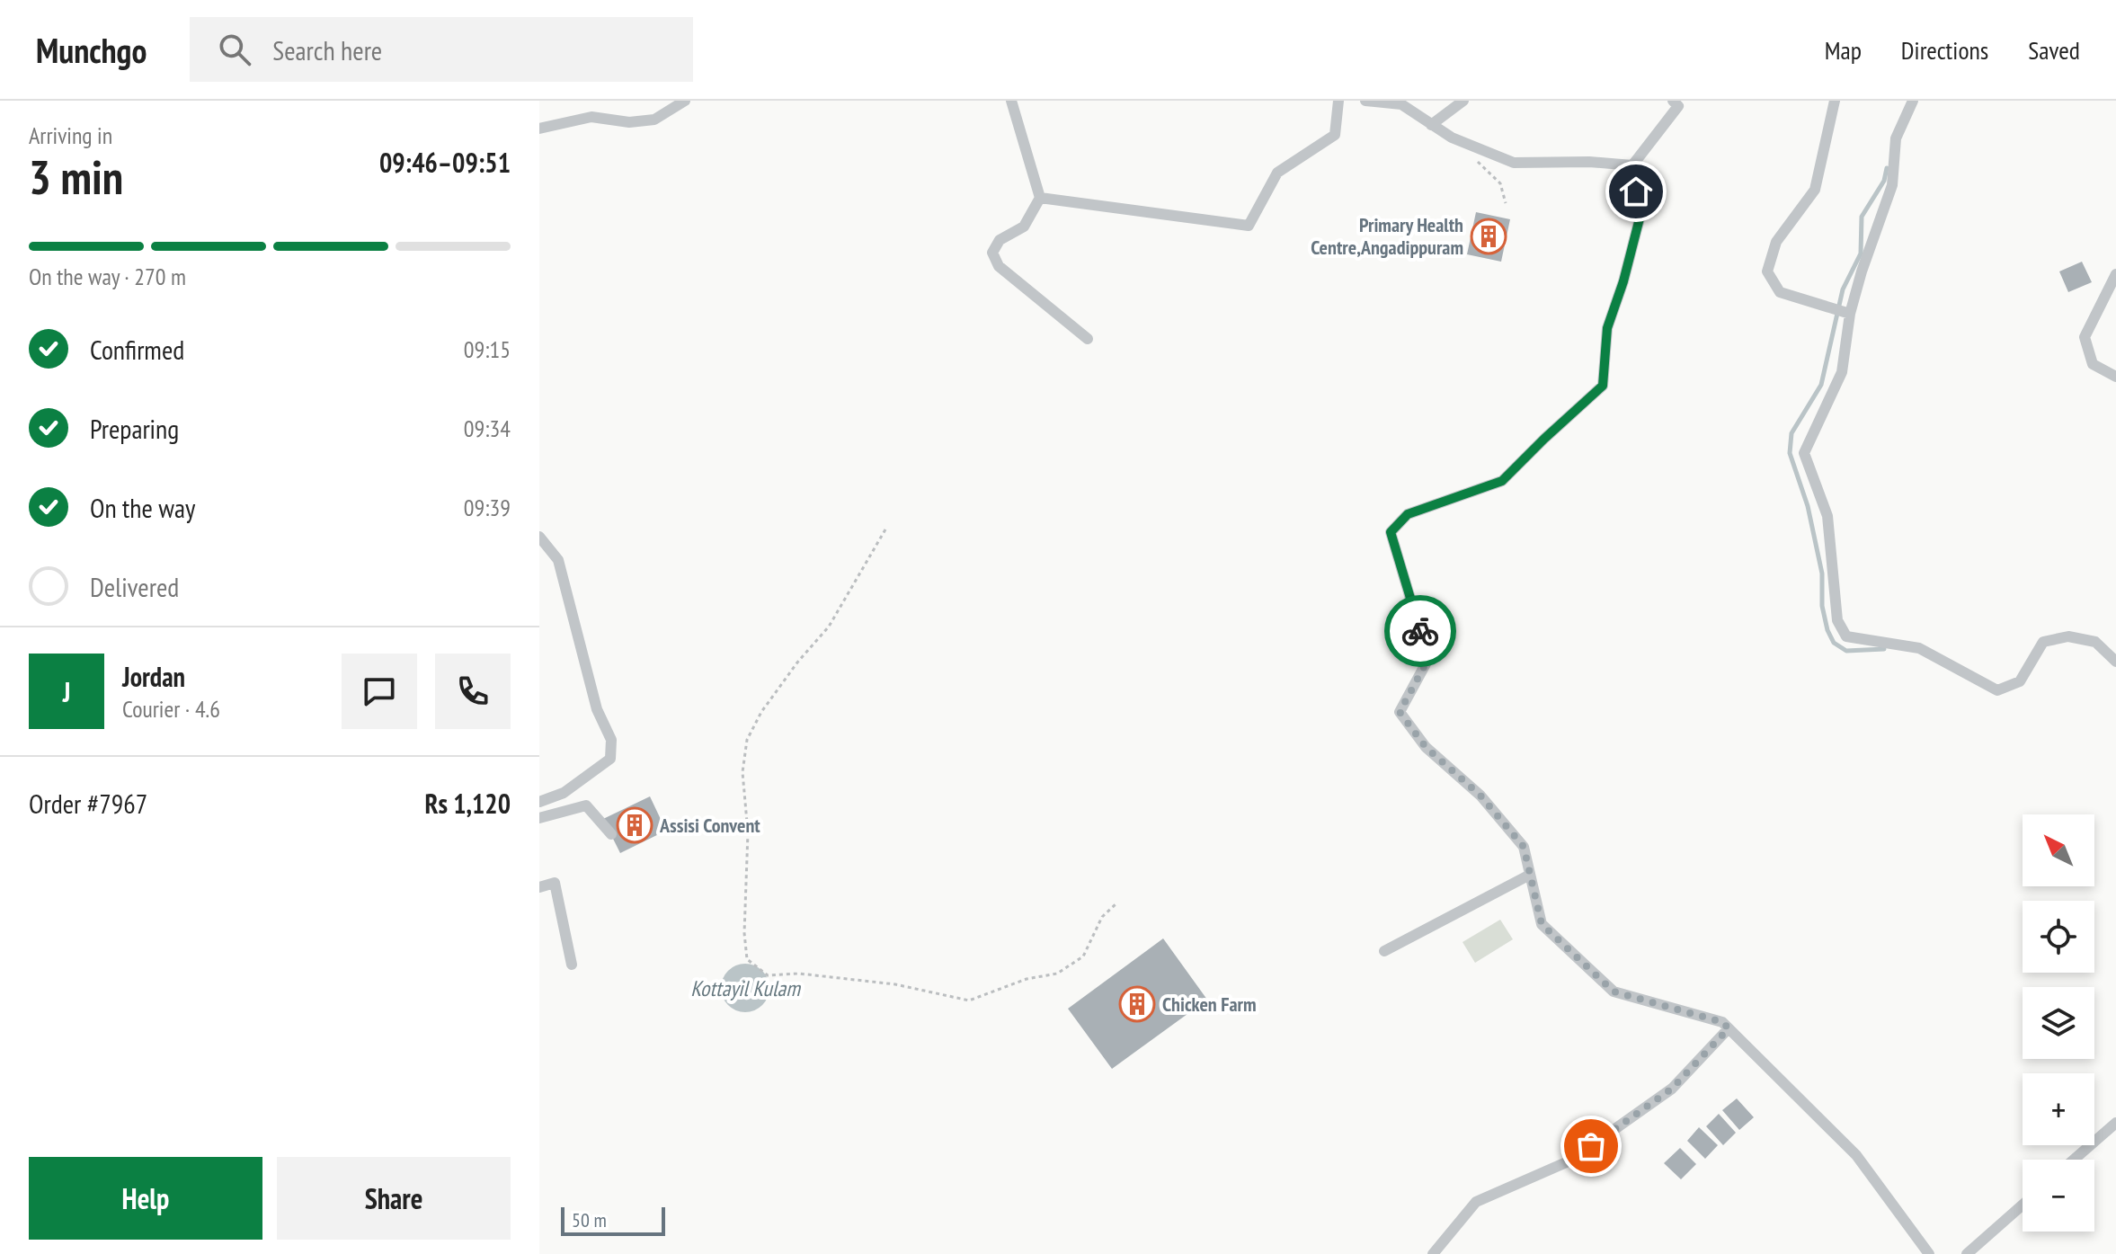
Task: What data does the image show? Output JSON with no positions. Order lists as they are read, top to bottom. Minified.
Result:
{"water":["Kottayil Kulam"],"places":{"building":["Primary Health Centre,Angadippuram","Assisi Convent","Chicken Farm"]},"scale_bar":"50 m","north":"top left","page":{"header":"Munchgo","search":"Search here","nav":["Map","Directions","Saved"],"heading":["3 min","Arriving in","09:46–09:51"],"panel":["Jordan","Courier · 4.6","Order #7967","Rs 1,120"],"bar":"On the way · 270 m","list":[["Confirmed","09:15"],["Preparing","09:34"],["On the way","09:39"],"Delivered"],"round":"J","map_buttons":["+","−"],"buttons":["Help","Share"],"scale":"50 m"}}
